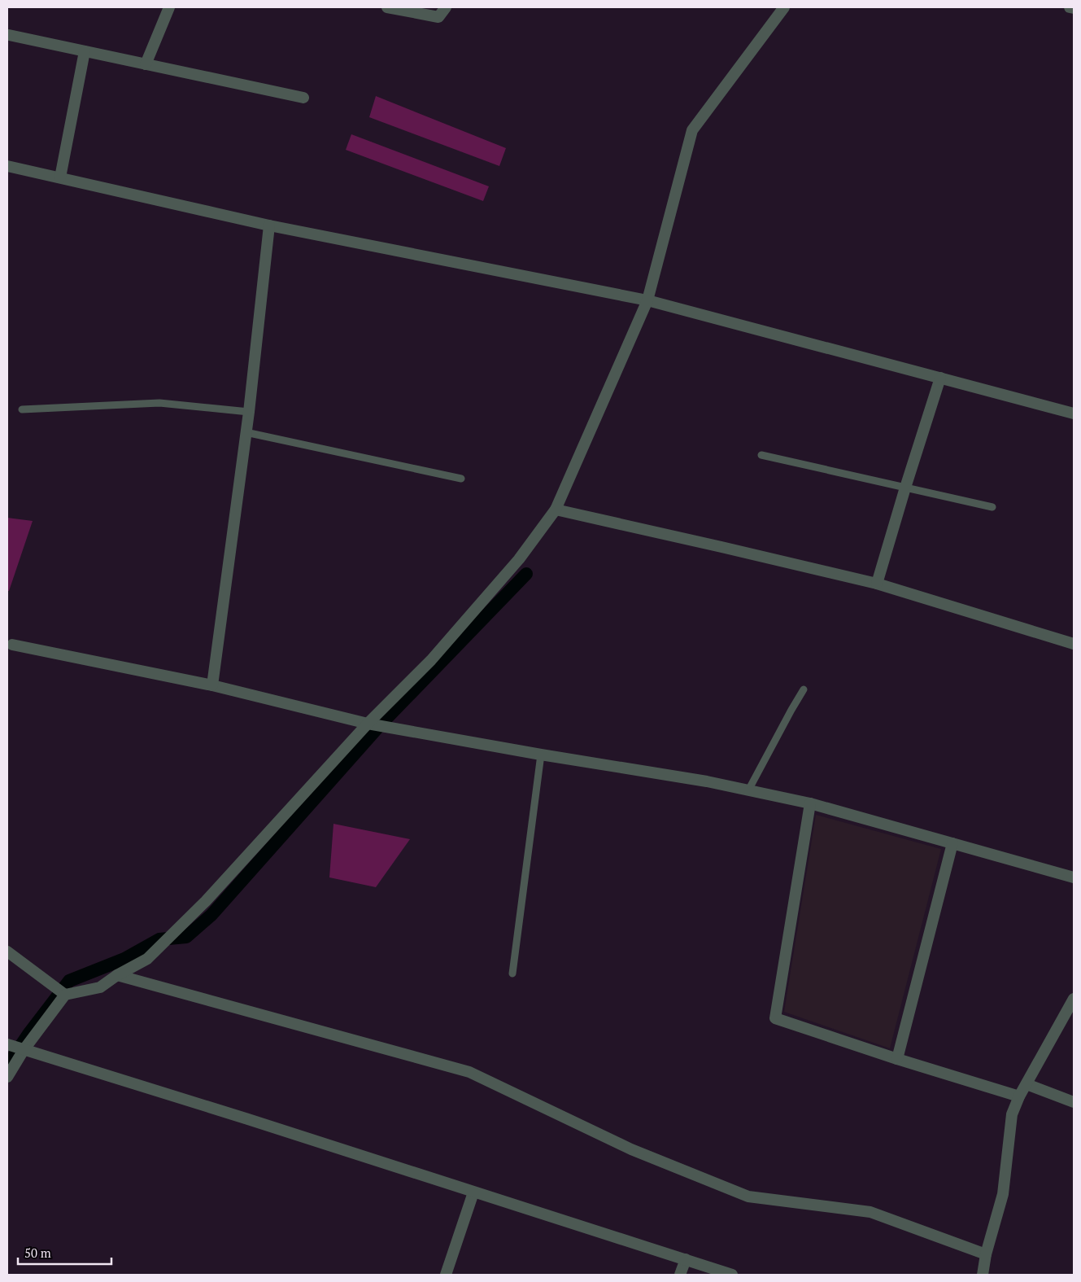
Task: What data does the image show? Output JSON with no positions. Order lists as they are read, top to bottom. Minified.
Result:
{"scale_bar":"50 m"}
